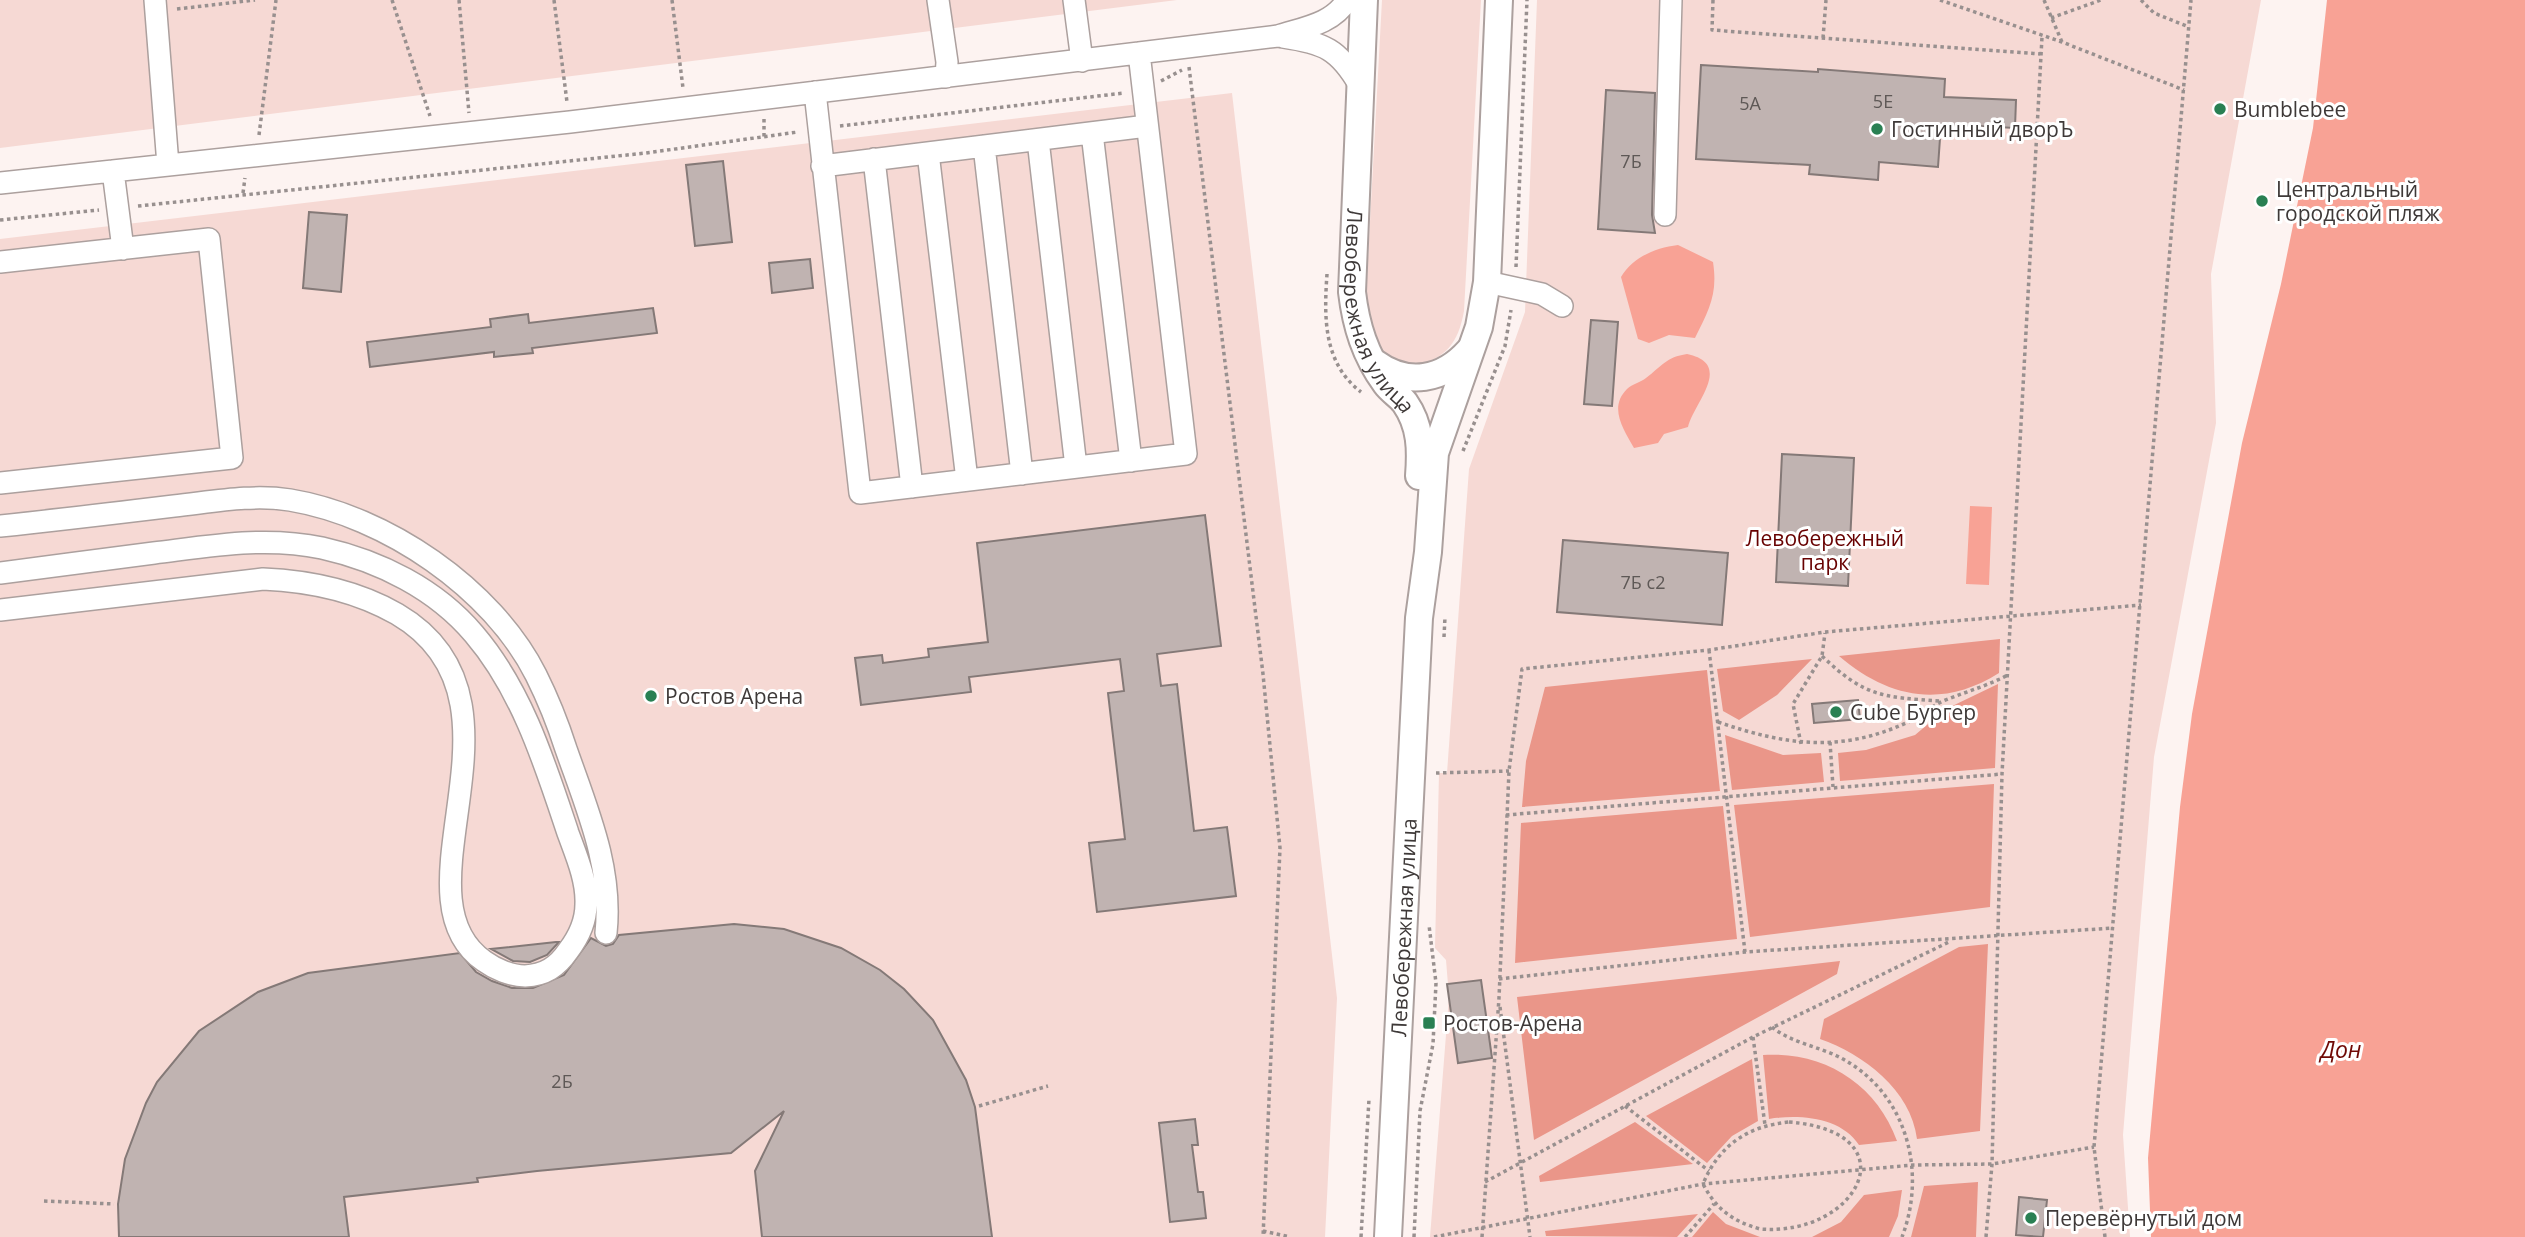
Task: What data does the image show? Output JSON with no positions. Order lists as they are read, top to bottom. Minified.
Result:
{"streets":{"main road":["Левобережная улица"]},"water":["Дон"],"parks":["Левобережный парк"],"places":{"other":["Bumblebee","Гостинный дворЪ","Центральный городской пляж","Ростов Арена","Cube Бургер","Перевёрнутый дом"],"transit":["Ростов-Арена"]},"house_numbers":["5Е","5А","7Б","7Б с2","2Б"]}
